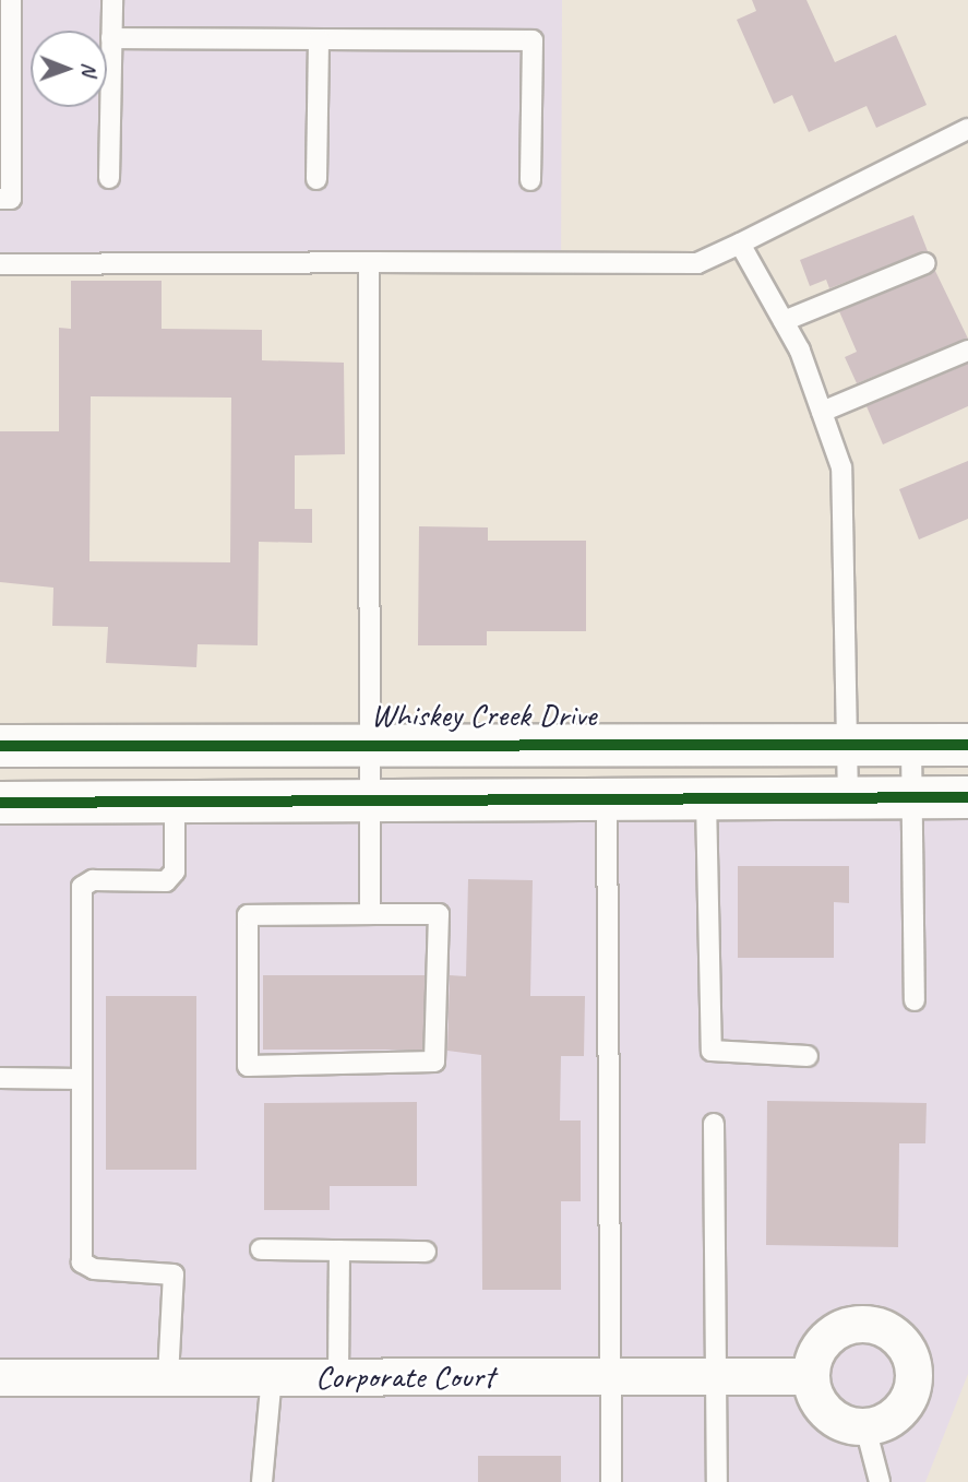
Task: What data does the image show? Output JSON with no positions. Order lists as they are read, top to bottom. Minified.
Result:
{"streets":{"street":["Whiskey Creek Drive","Corporate Court"]},"north":"right"}
